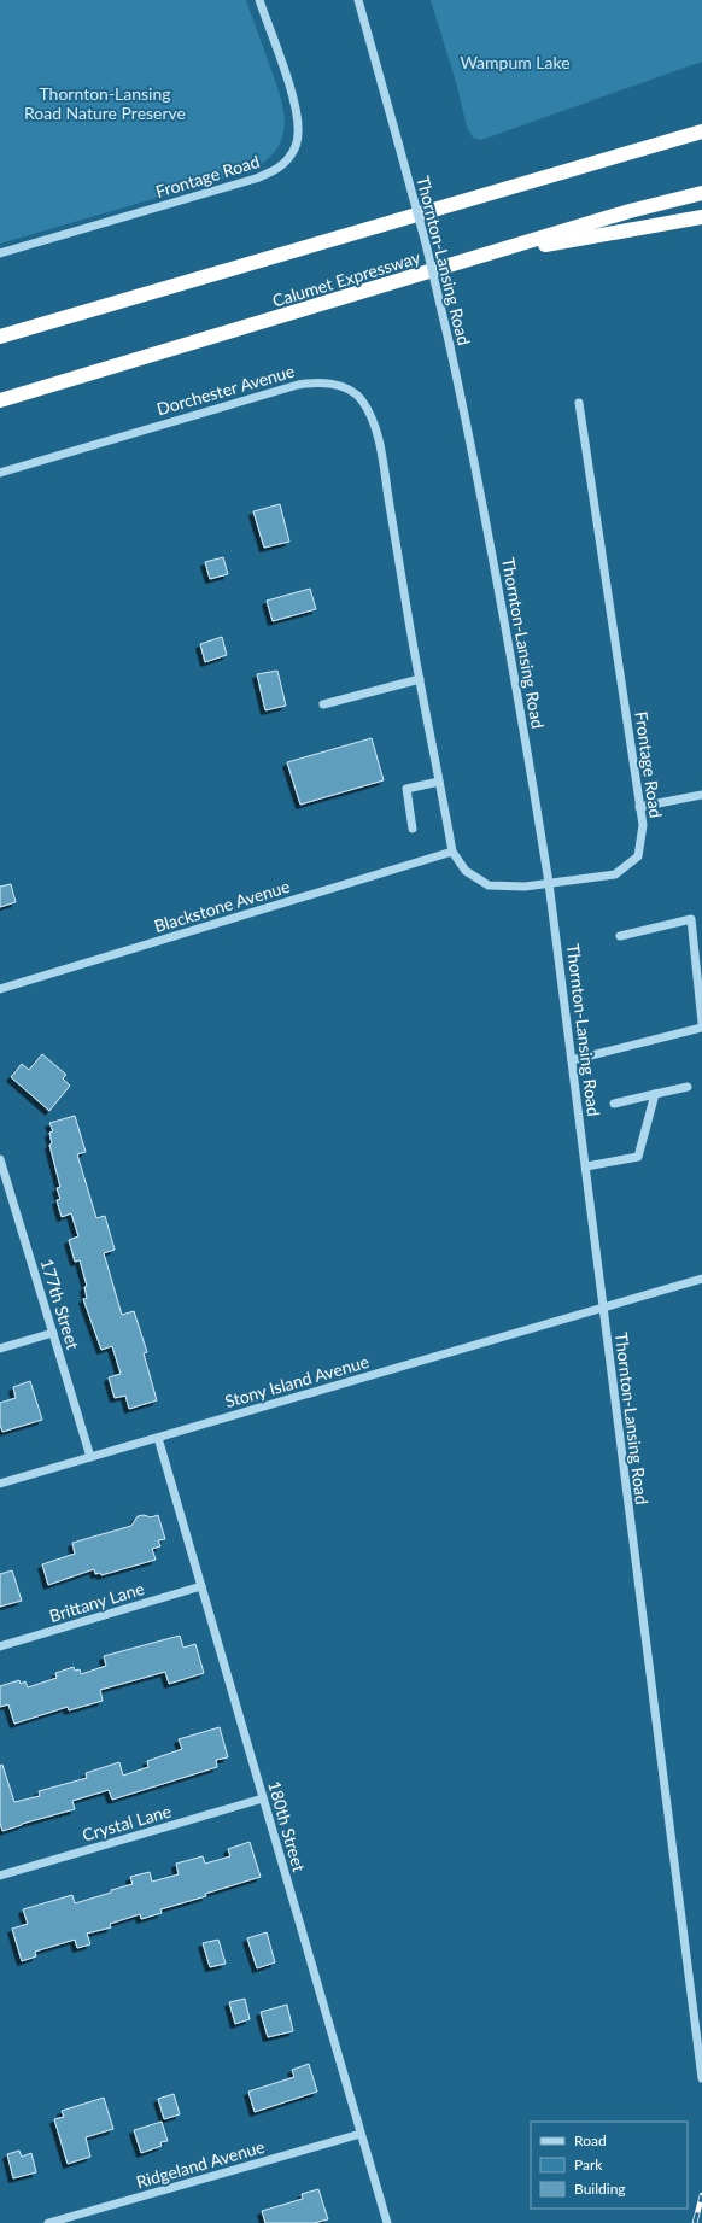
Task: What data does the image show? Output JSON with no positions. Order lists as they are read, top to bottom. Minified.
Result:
{"streets":{"highway":["Calumet Expressway"],"street":["Frontage Road","Thornton-Lansing Road","Dorchester Avenue","Blackstone Avenue","177th Street","Stony Island Avenue","Brittany Lane","Crystal Lane","180th Street","Ridgeland Avenue"]},"crossings":[["Frontage Road","Thornton-Lansing Road"],["Frontage Road","Dorchester Avenue"],["Frontage Road","Blackstone Avenue"],["Thornton-Lansing Road","Stony Island Avenue"],["177th Street","Stony Island Avenue"],["Stony Island Avenue","180th Street"],["Brittany Lane","180th Street"],["Crystal Lane","180th Street"],["180th Street","Ridgeland Avenue"]],"parks":["Wampum Lake","Thornton-Lansing Road Nature Preserve"],"legend":["Road","Park","Building"]}
